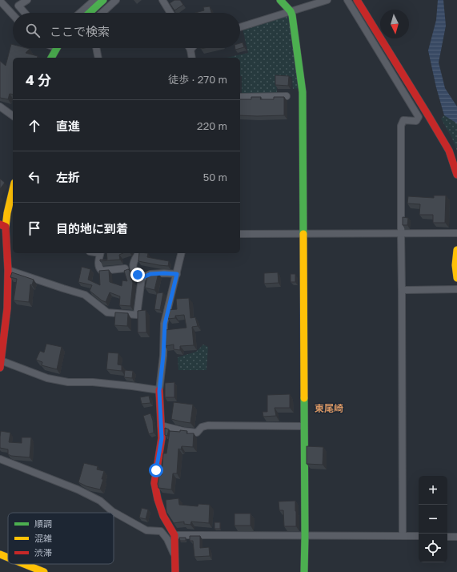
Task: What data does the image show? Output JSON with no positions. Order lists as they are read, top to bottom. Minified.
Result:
{"districts":["東尾崎"],"legend":["順調","混雑","渋滞"],"north":"bottom","page":{"search":"ここで検索","heading":["4 分","徒歩 · 270 m"],"list":[["直進","220 m"],["左折","50 m"],"目的地に到着"],"map_buttons":["+","−"]}}
